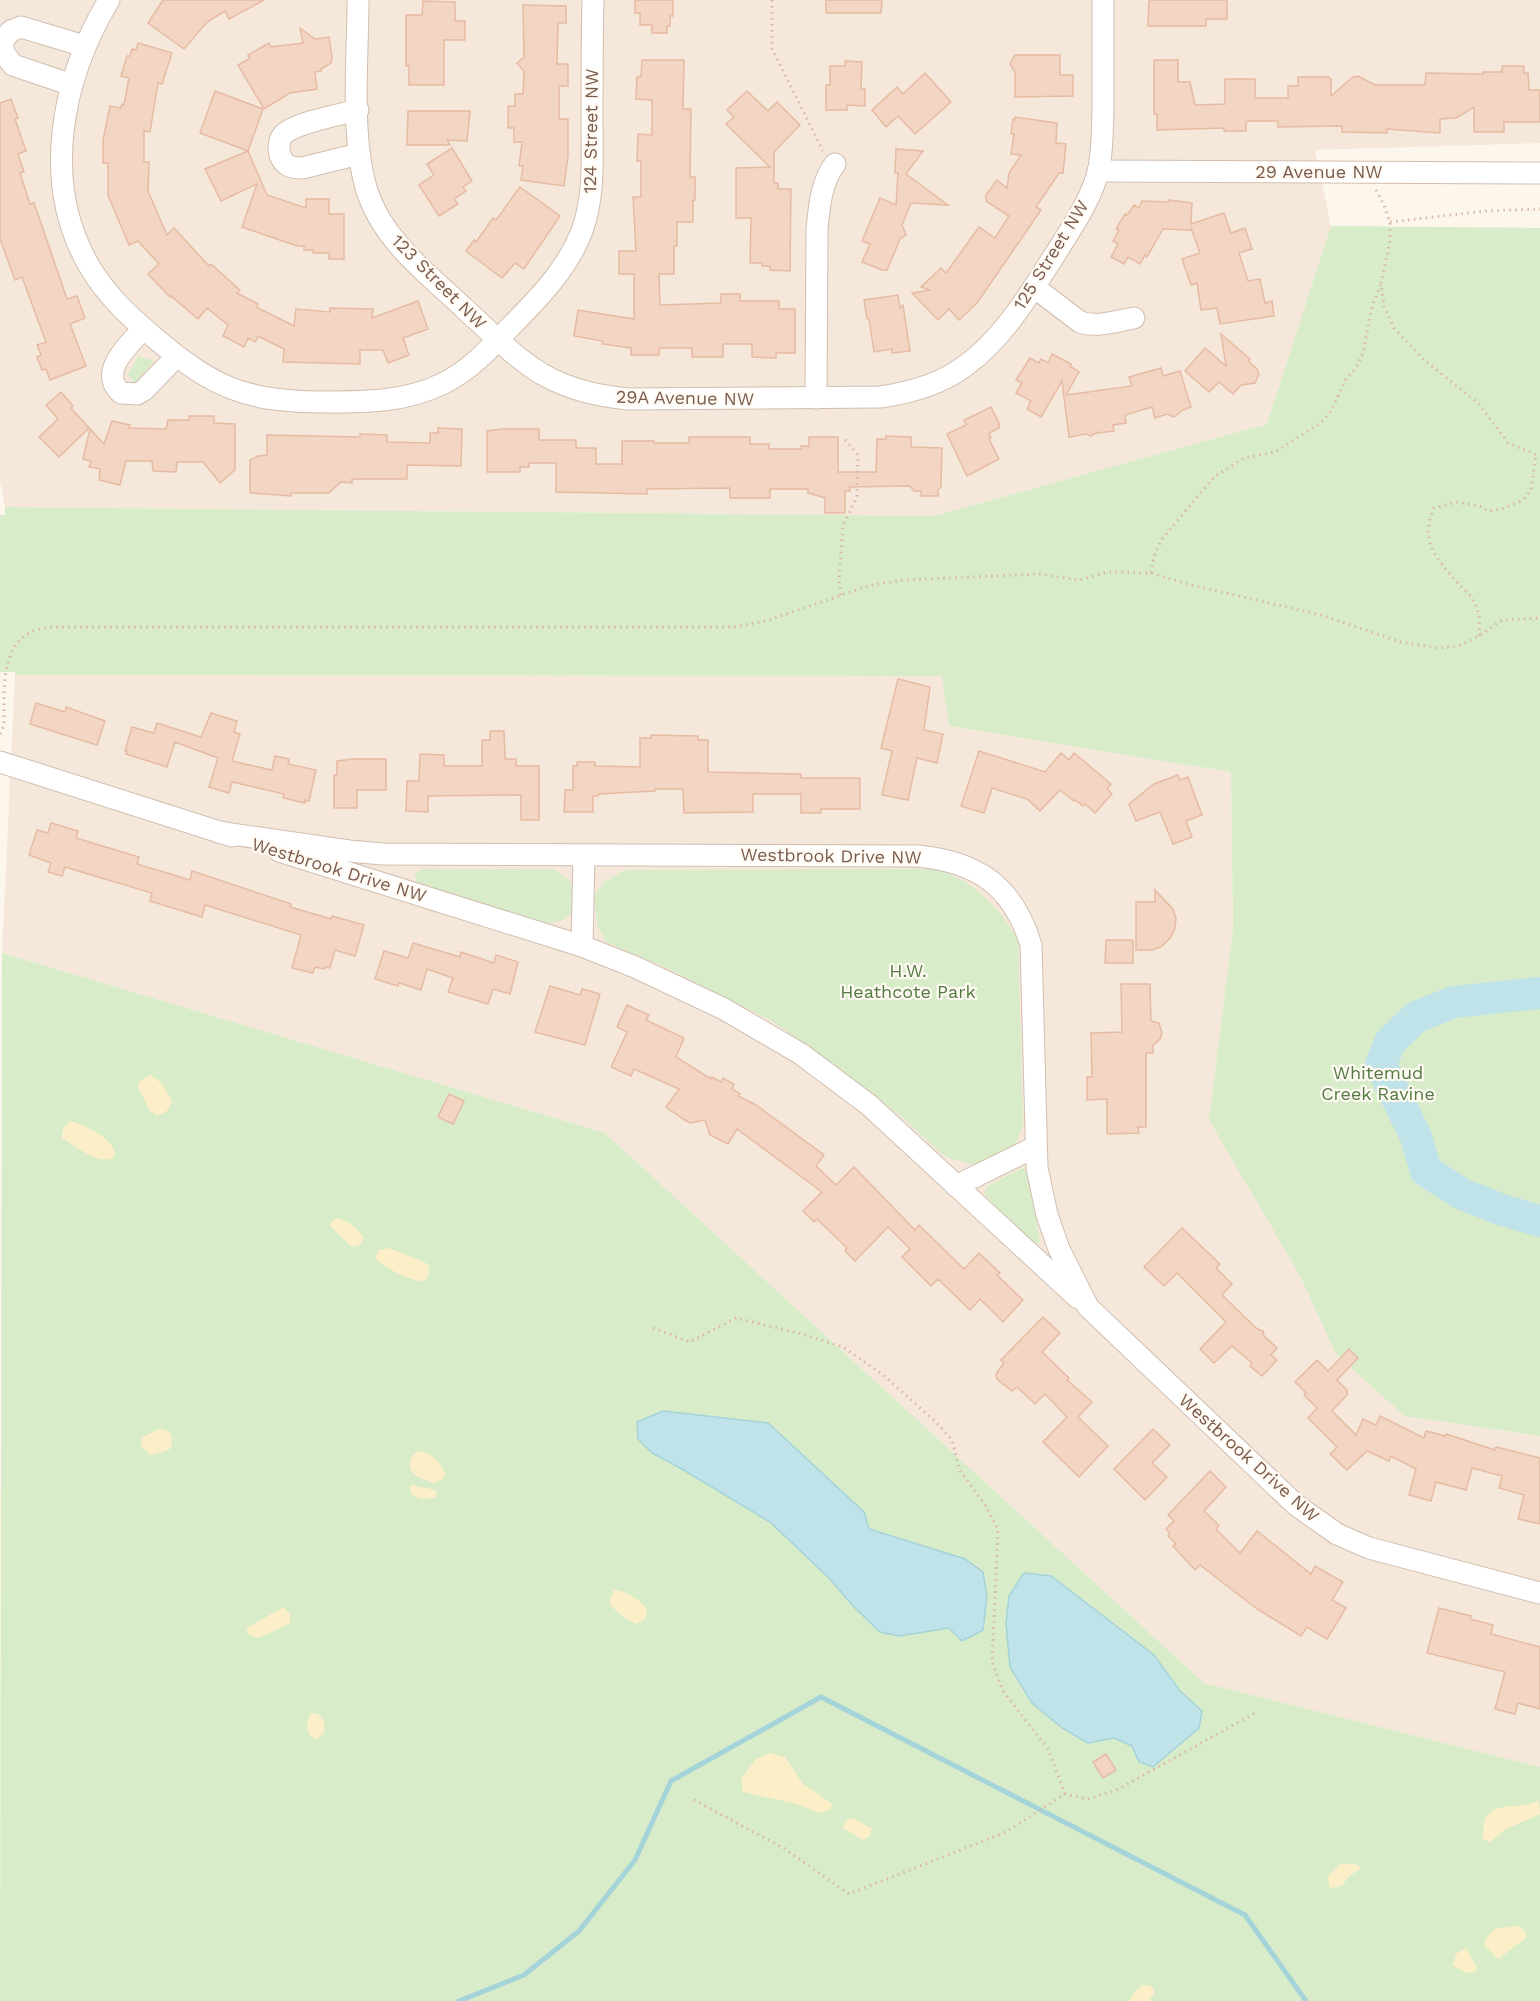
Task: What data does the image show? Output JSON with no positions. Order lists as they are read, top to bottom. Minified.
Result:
{"streets":{"street":["124 Street NW","29 Avenue NW","125 Street NW","123 Street NW","29A Avenue NW","Westbrook Drive NW"]},"crossings":[["124 Street NW","123 Street NW"],["124 Street NW","29A Avenue NW"],["29 Avenue NW","125 Street NW"],["125 Street NW","29A Avenue NW"],["123 Street NW","29A Avenue NW"]],"parks":["H.W. Heathcote Park","Whitemud Creek Ravine"]}
